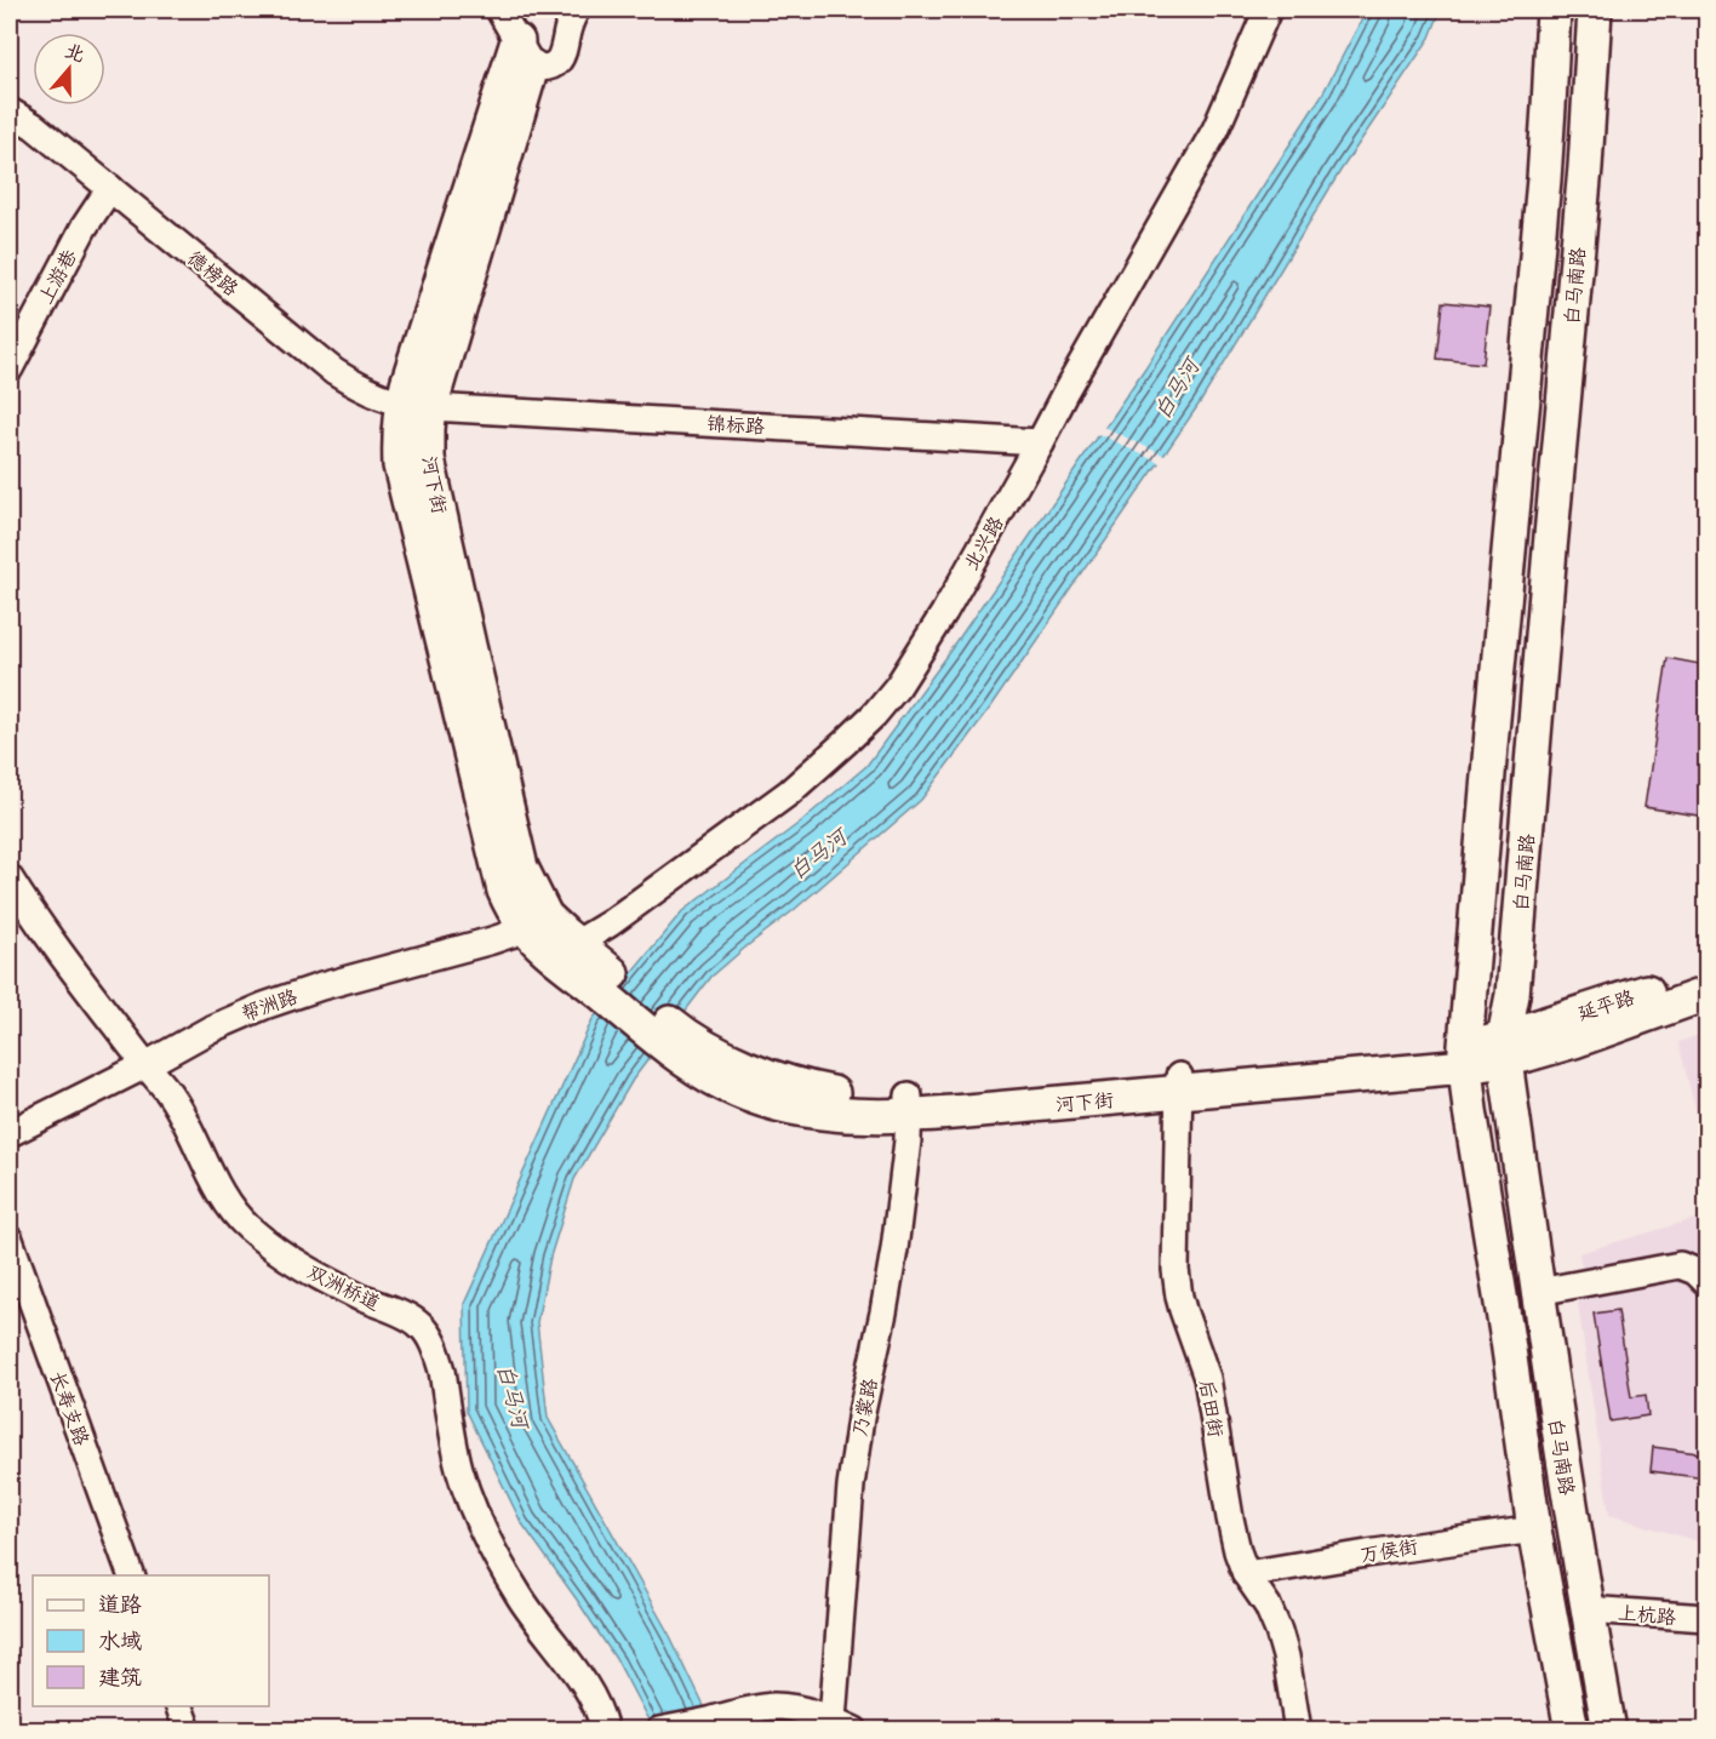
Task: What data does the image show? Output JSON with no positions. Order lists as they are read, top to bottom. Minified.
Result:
{"streets":{"main road":["白马南路","河下街","延平路"],"street":["德榜路","上游巷","锦标路","北兴路","帮洲路","双洲桥道","乃裳路","长寿支路","后田街","万侯街","上杭路"]},"crossings":[["德榜路","上游巷"],["德榜路","锦标路"],["德榜路","河下街"],["白马南路","河下街"],["白马南路","延平路"],["白马南路","上杭路"],["锦标路","河下街"],["锦标路","北兴路"],["河下街","北兴路"],["河下街","帮洲路"],["河下街","延平路"],["河下街","乃裳路"],["河下街","后田街"],["帮洲路","双洲桥道"],["后田街","万侯街"]],"water":["白马河"],"legend":["道路","水域","建筑"],"north":"top"}
